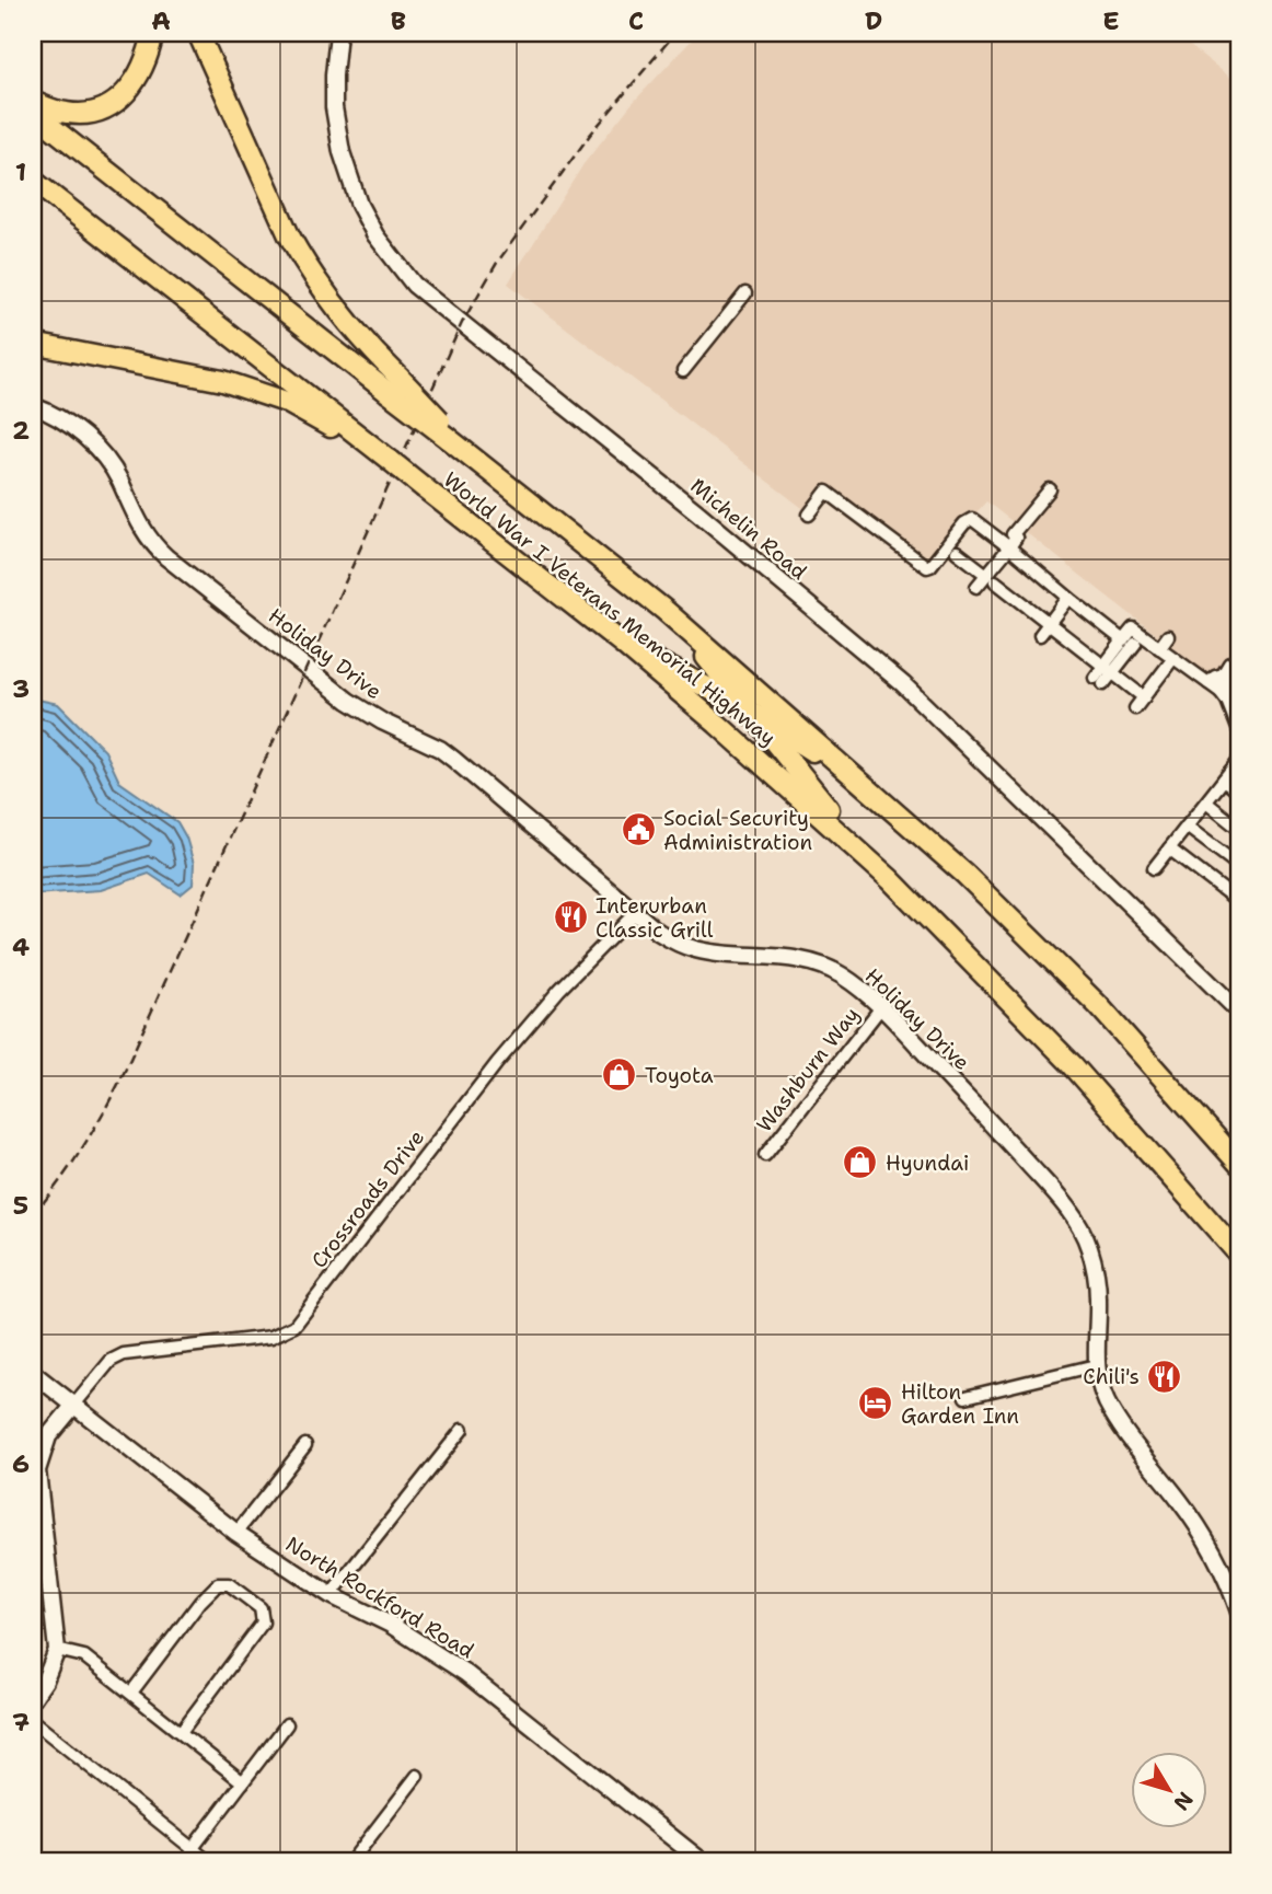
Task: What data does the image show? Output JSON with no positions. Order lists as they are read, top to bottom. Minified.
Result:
{"streets":{"highway":["World War I Veterans Memorial Highway"],"street":["Michelin Road","Holiday Drive","Washburn Way","Crossroads Drive","North Rockford Road"]},"crossings":[["Holiday Drive","Washburn Way"],["Holiday Drive","Crossroads Drive"],["Crossroads Drive","North Rockford Road"]],"places":{"public building":["Social Security Administration"],"restaurant":["Interurban Classic Grill","Chili's"],"shop":["Toyota","Hyundai"],"hotel":["Hilton Garden Inn"]},"north":"bottom right","grid":{"columns":["A","B","C","D","E"],"rows":["1","2","3","4","5","6","7"]}}
